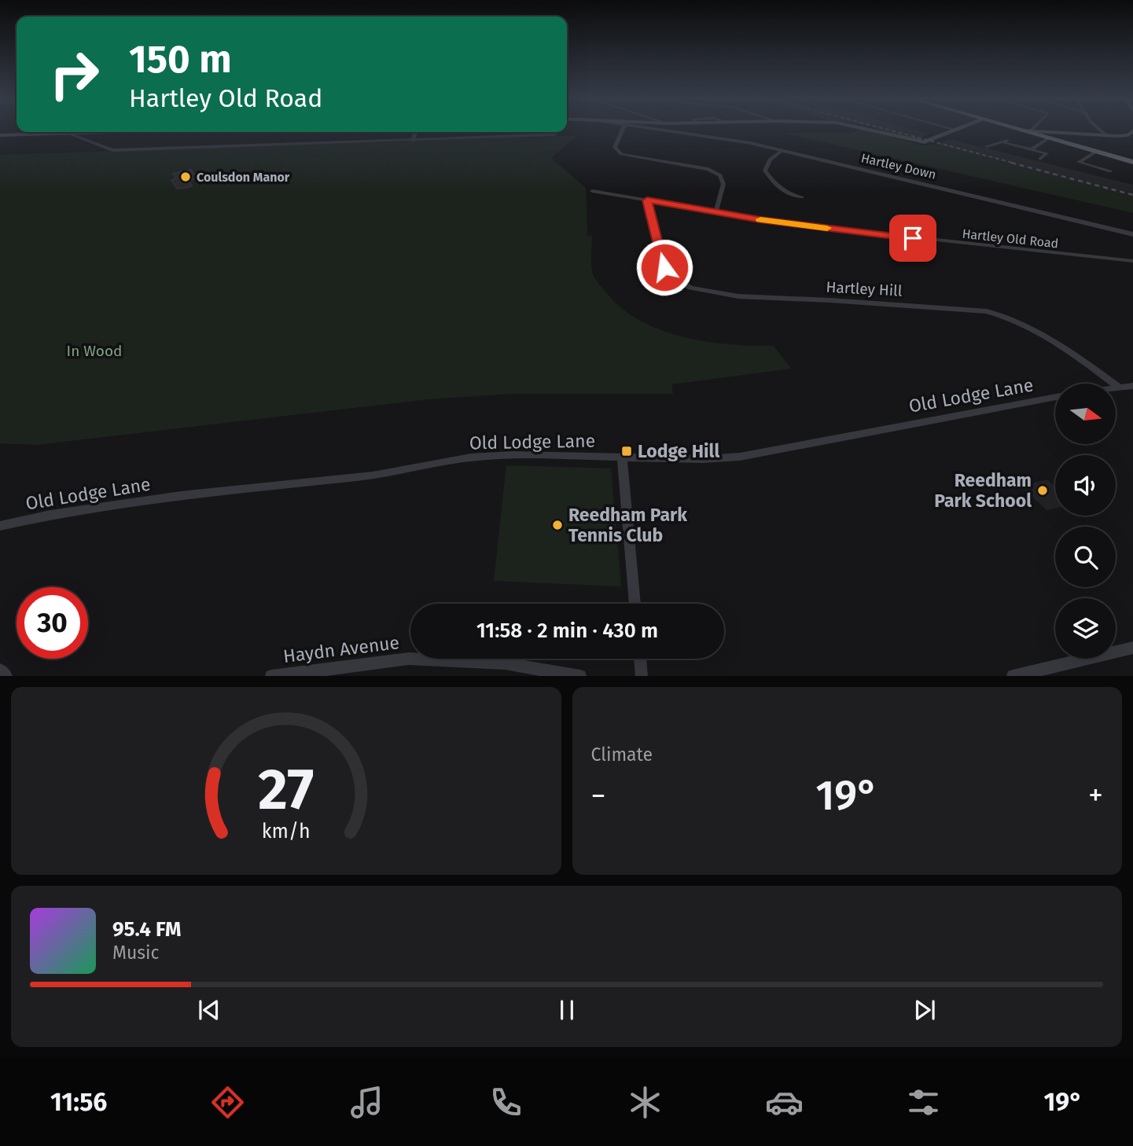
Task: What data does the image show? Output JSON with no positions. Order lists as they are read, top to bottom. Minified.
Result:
{"streets":{"street":["Hartley Down","Hartley Old Road","Hartley Hill","Old Lodge Lane","Haydn Avenue"]},"crossings":[["Hartley Old Road","Hartley Hill"]],"parks":["In Wood"],"places":{"other":["Coulsdon Manor","Reedham Park School","Reedham Park Tennis Club"],"transit":["Lodge Hill"]},"north":"right","page":{"turn":["150 m","Hartley Old Road"],"limit":"30","trip":"11:58 · 2 min · 430 m","tile":"Climate","heat":["−","19°","+"],"song":["95.4 FM","Music"],"tabs":["11:56","19°"],"gauge":["27","km/h"]}}
